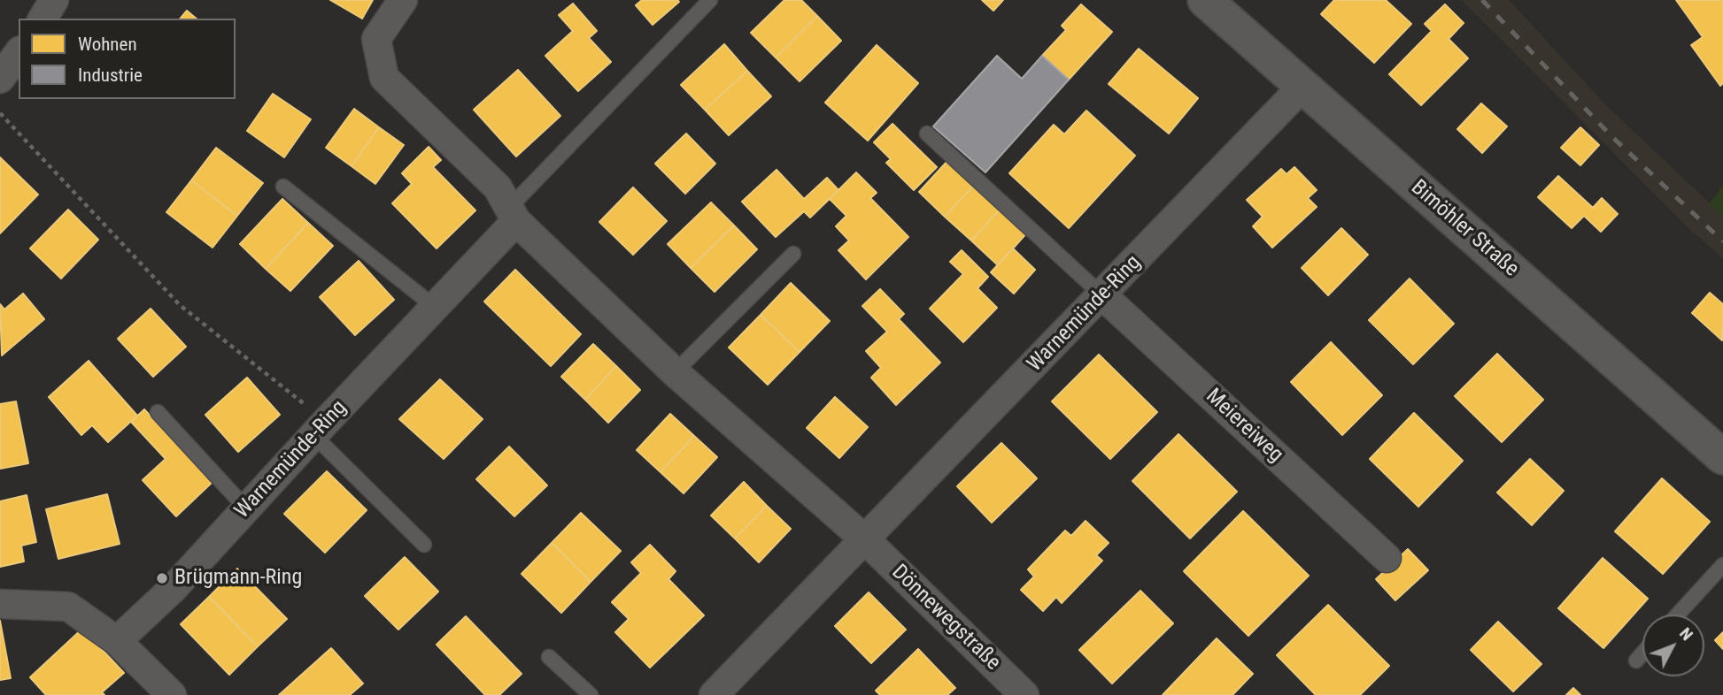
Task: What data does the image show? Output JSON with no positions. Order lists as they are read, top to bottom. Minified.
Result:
{"streets":{"street":["Bimöhler Straße","Warnemünde-Ring","Meiereiweg","Dönnewegstraße"]},"crossings":[["Bimöhler Straße","Warnemünde-Ring"],["Warnemünde-Ring","Meiereiweg"],["Warnemünde-Ring","Dönnewegstraße"]],"places":["Brügmann-Ring"],"legend":["Wohnen","Industrie"],"north":"top right"}
